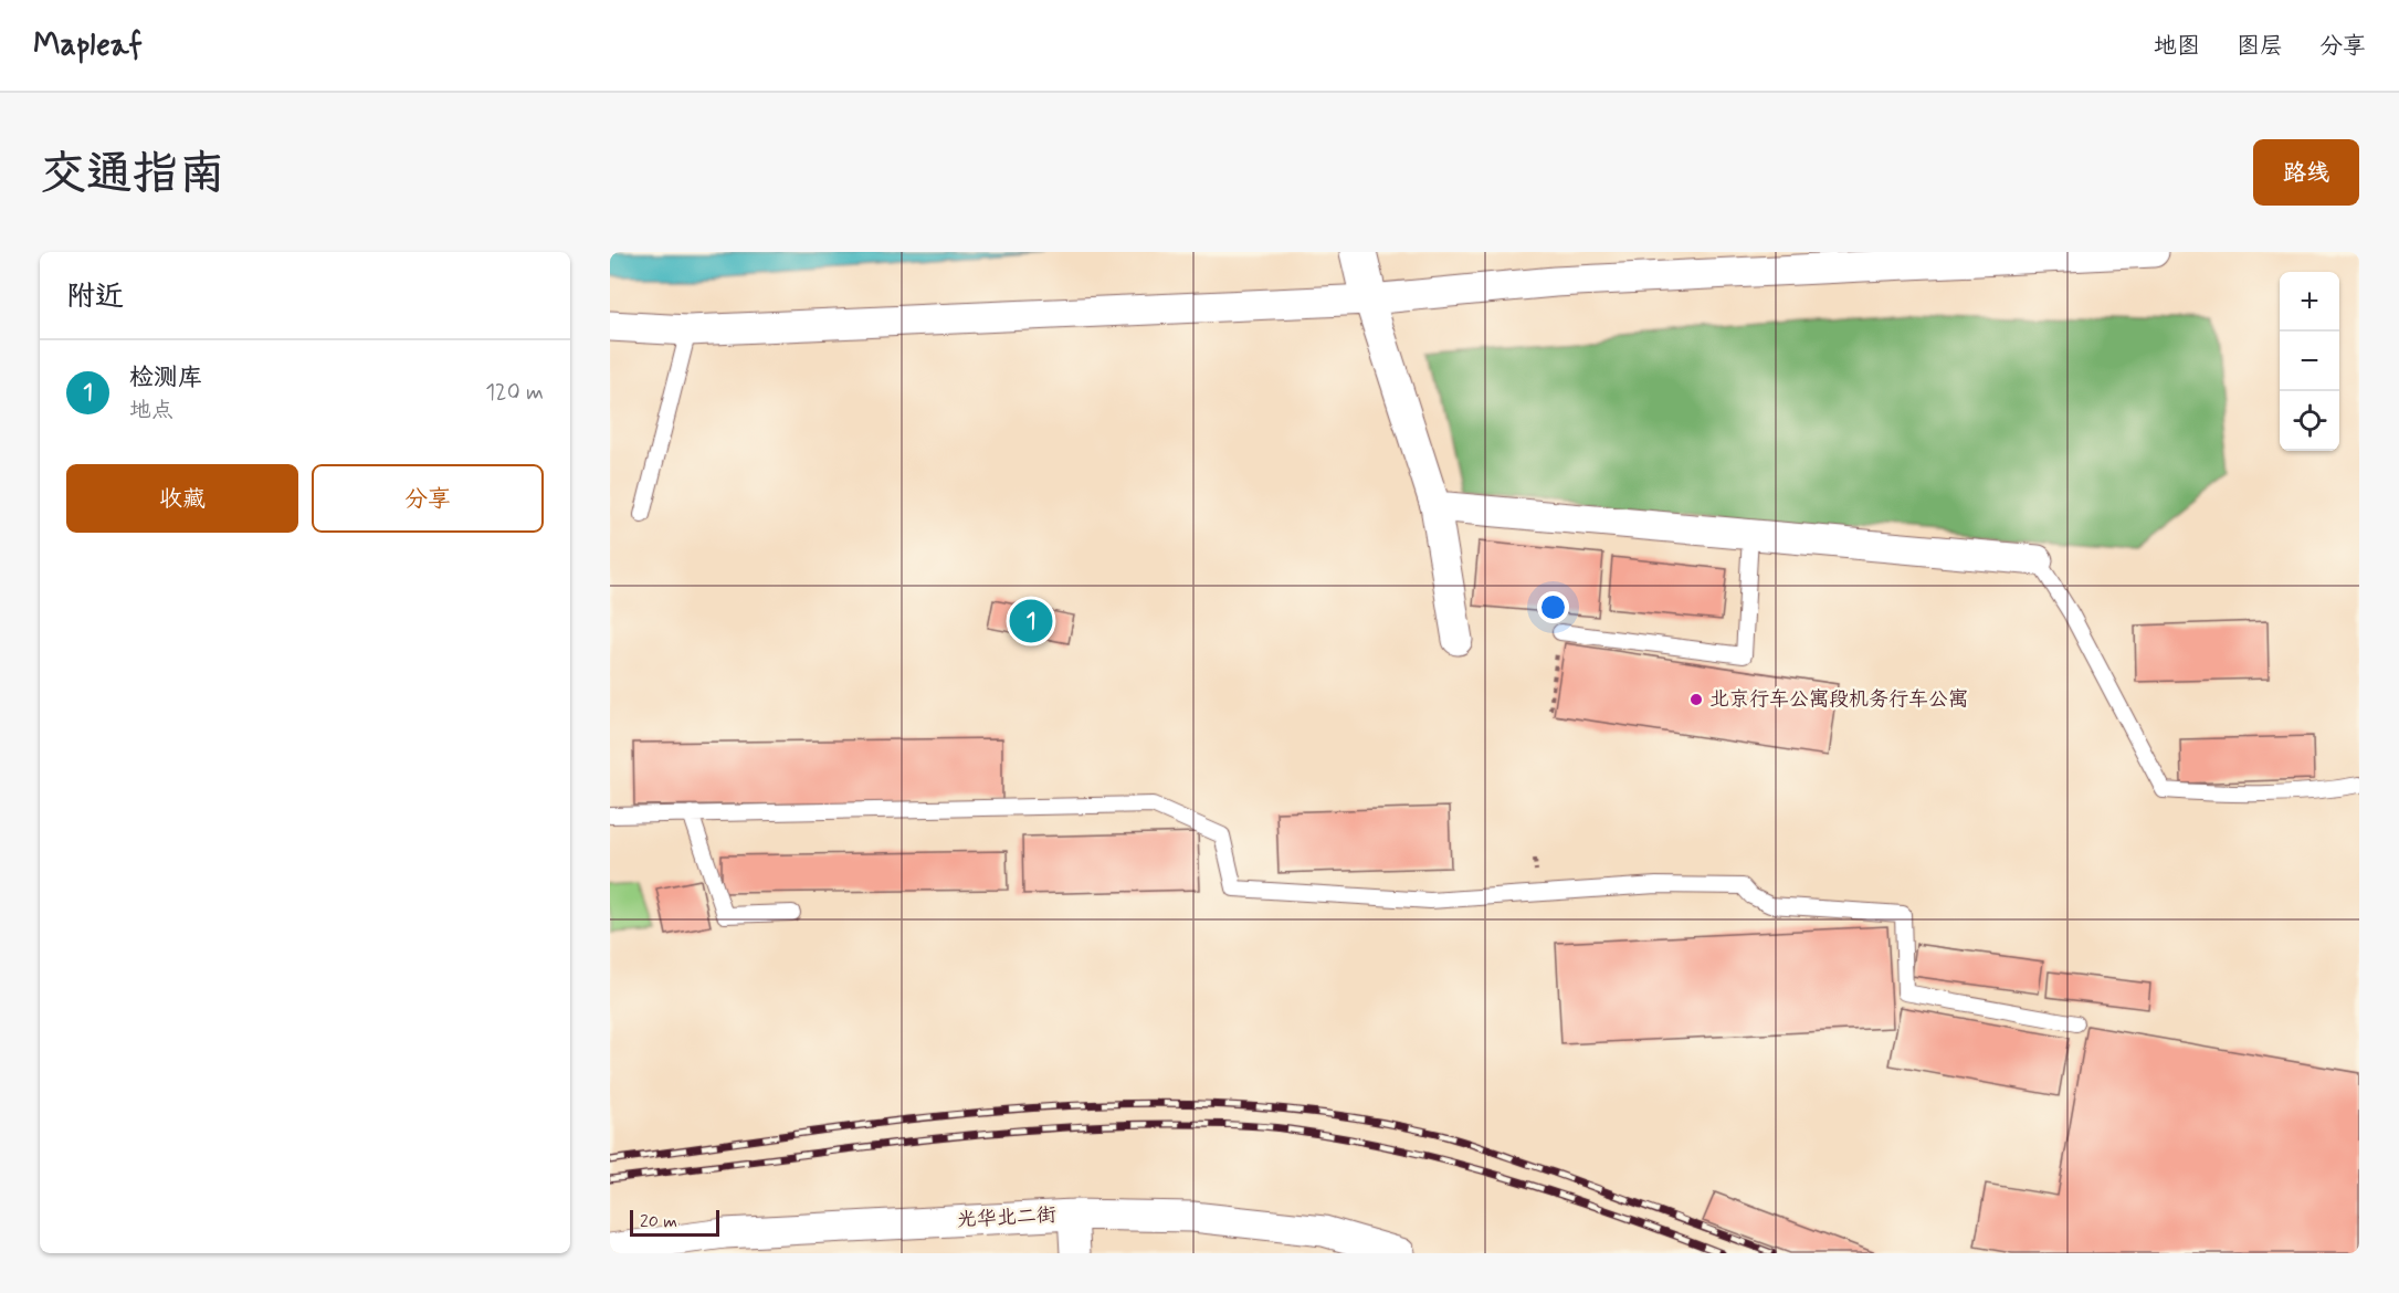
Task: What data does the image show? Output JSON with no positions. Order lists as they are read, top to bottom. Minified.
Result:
{"streets":{"street":["光华北二街"]},"places":["北京行车公寓段机务行车公寓"],"scale_bar":"20 m","page":{"header":"Mapleaf","nav":["地图","图层","分享"],"buttons":["路线",["收藏","分享"]],"title":"交通指南","heading":"附近","map_buttons":["+","−"],"list":[{"mark":"1","name":"检测库","note":"地点","value":"120 m"}],"pins":"1","scale":"20 m"}}
